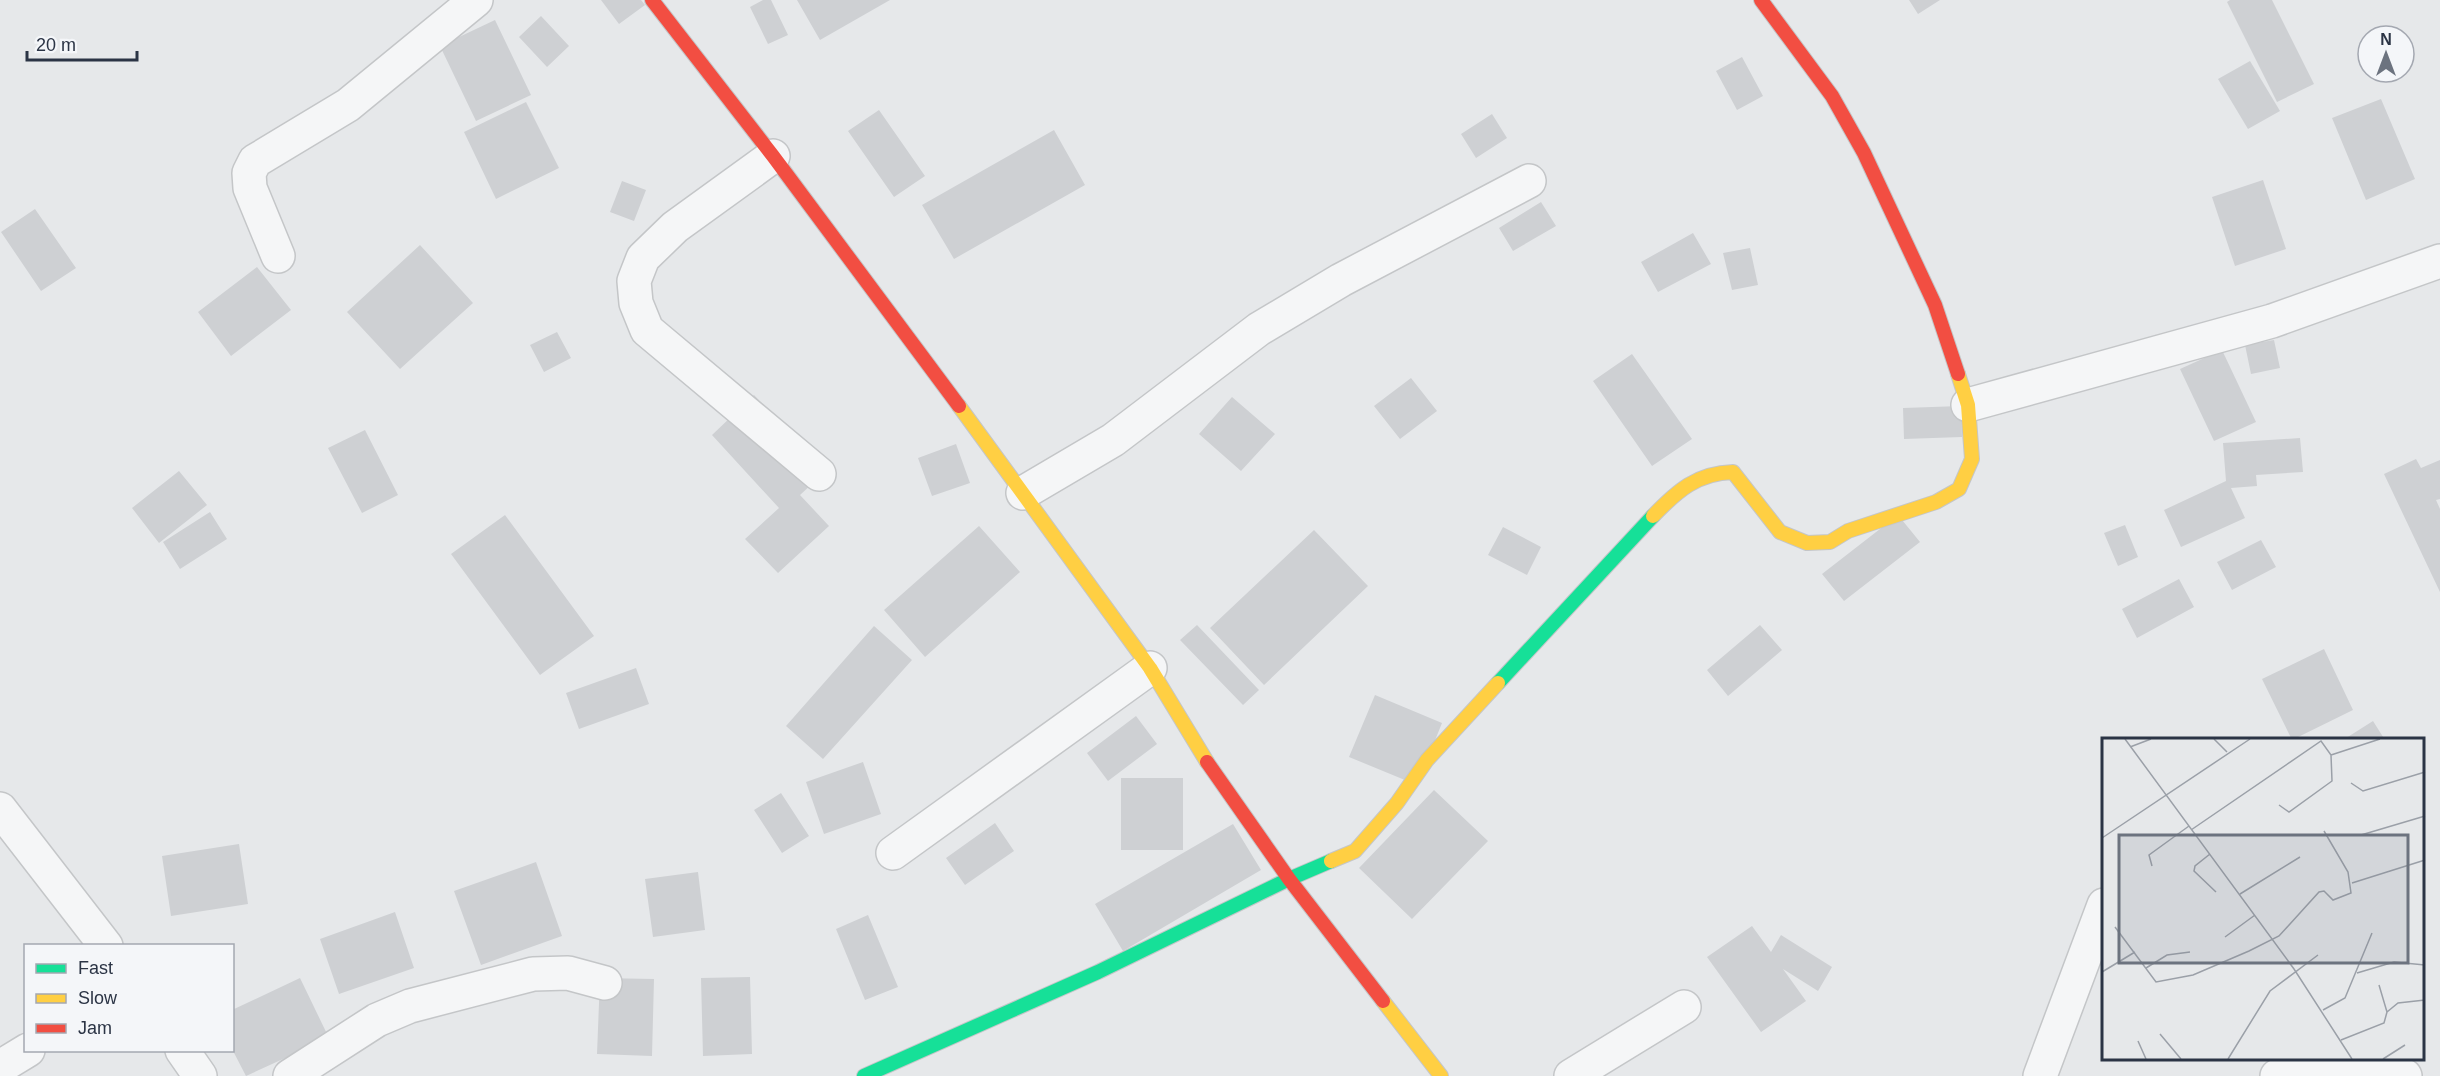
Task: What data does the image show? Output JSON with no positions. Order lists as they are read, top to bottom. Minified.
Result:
{"legend":["Fast","Slow","Jam"],"scale_bar":"20 m","north":"top"}
